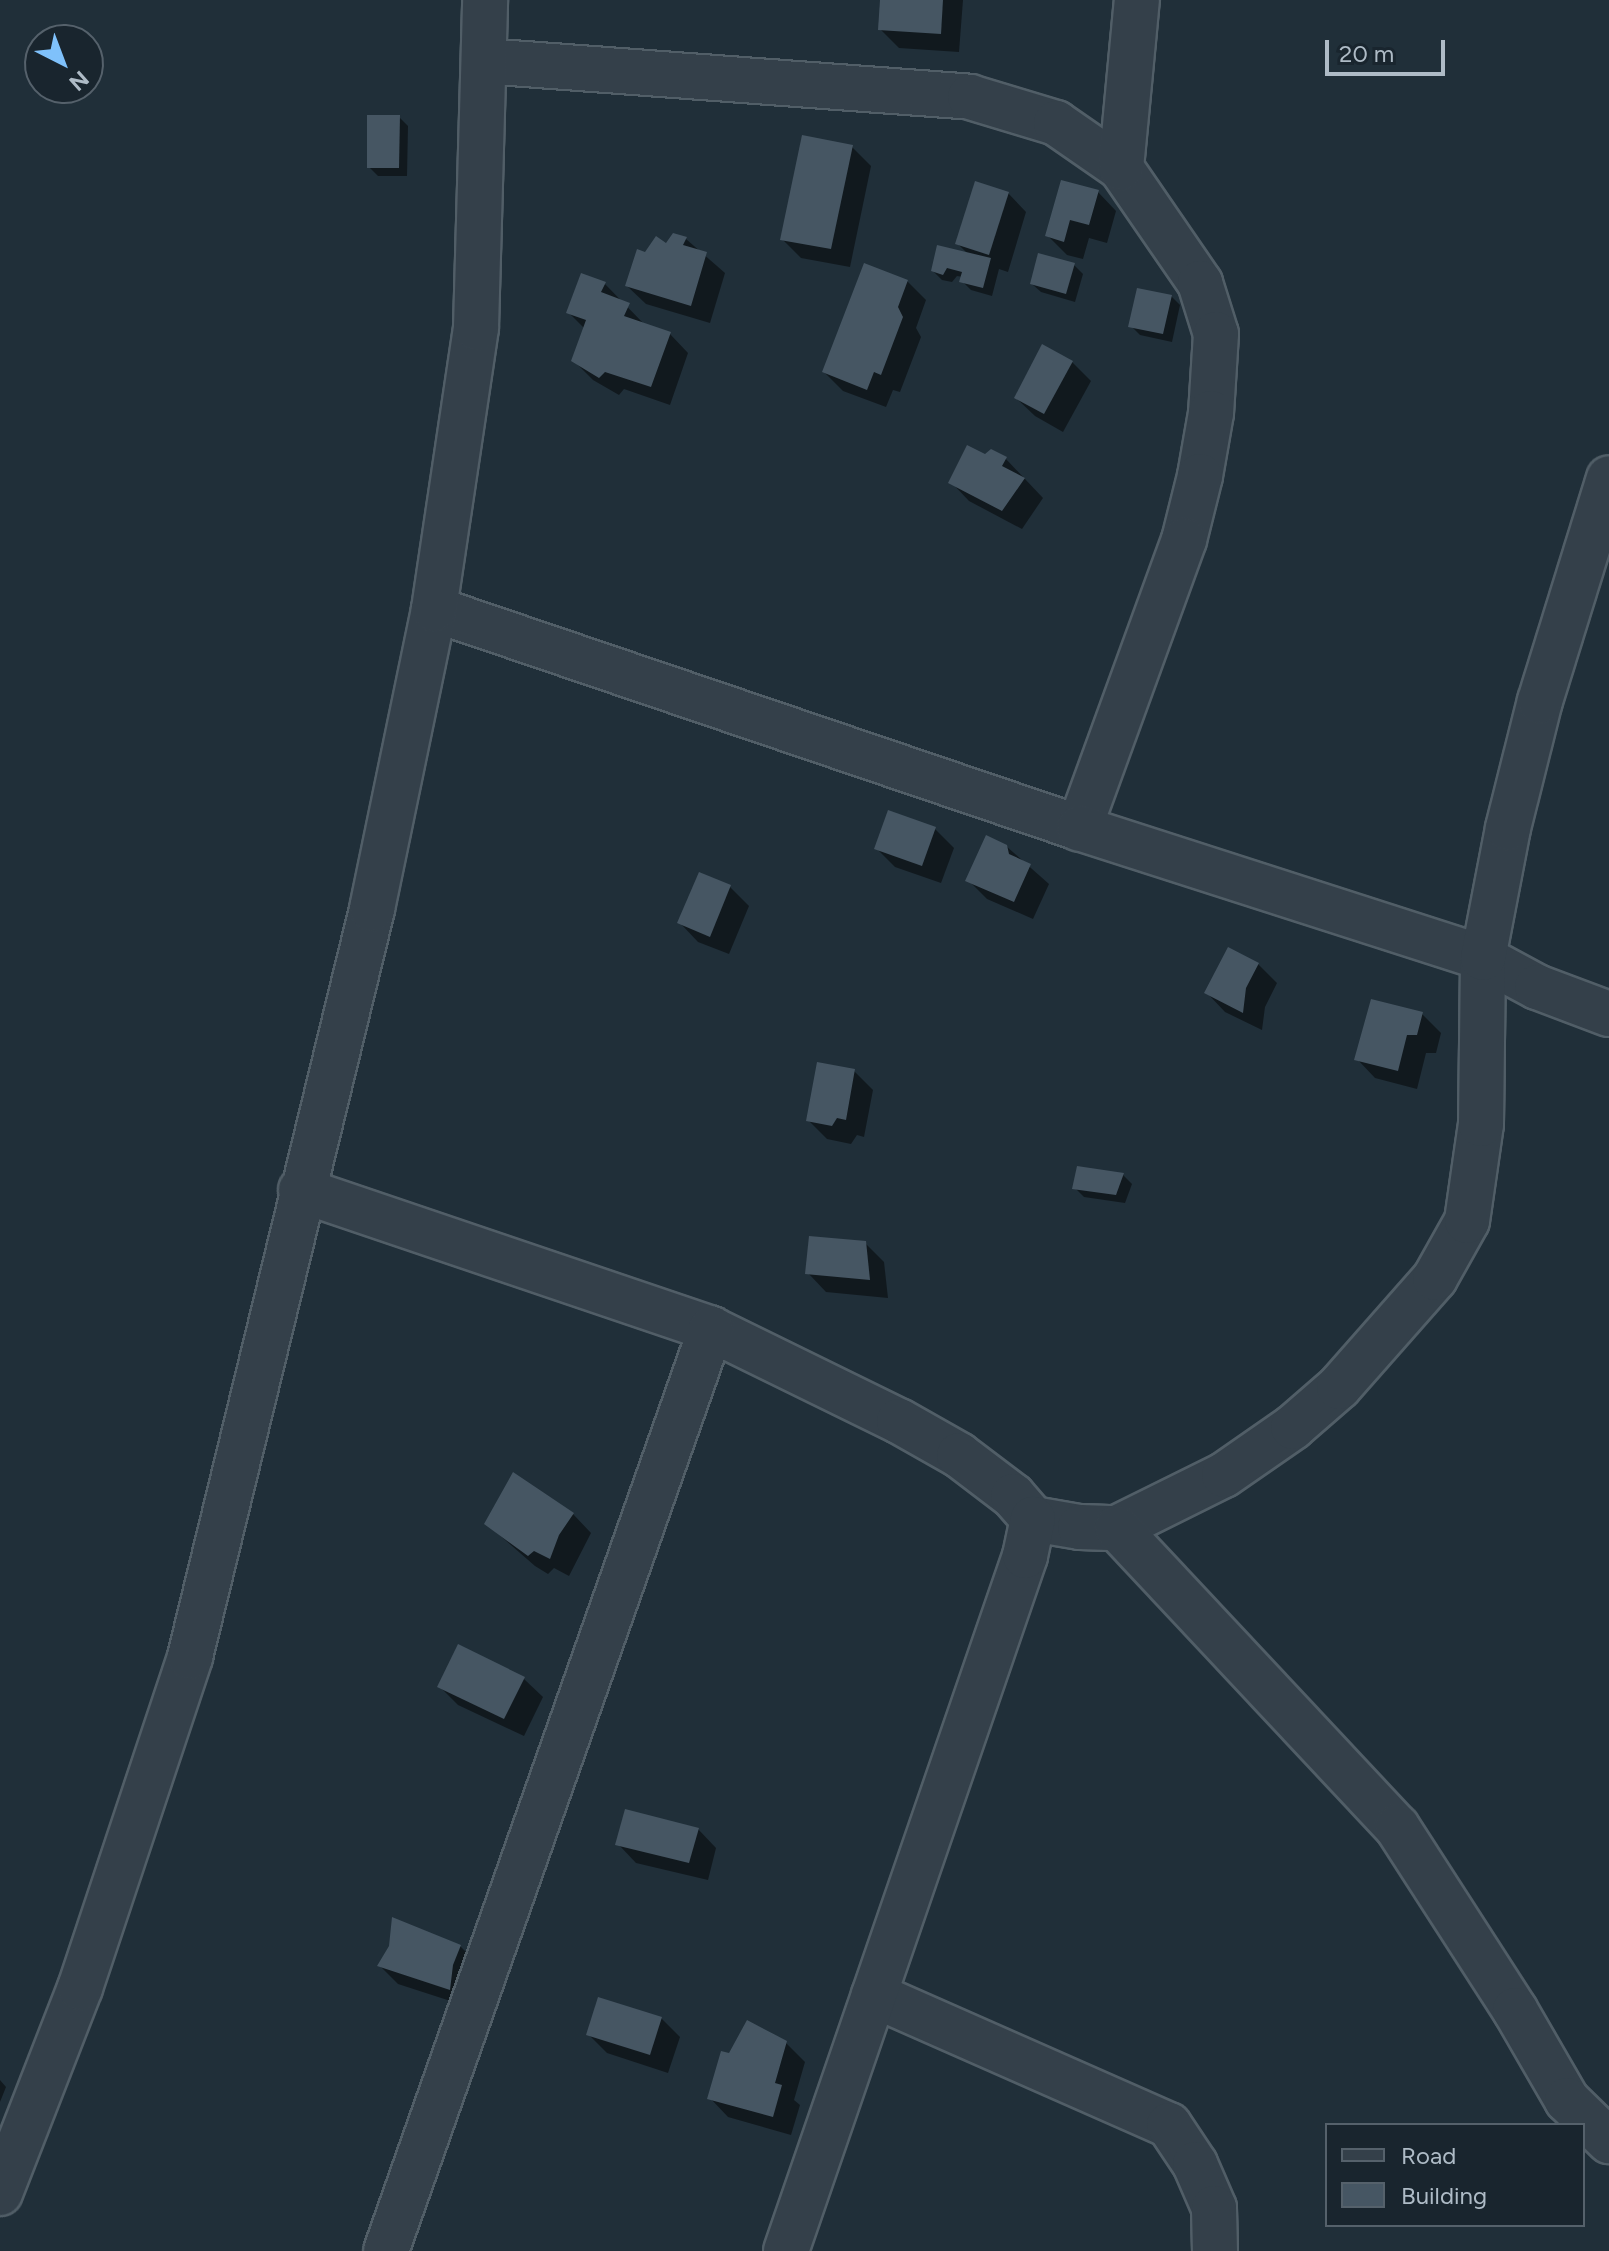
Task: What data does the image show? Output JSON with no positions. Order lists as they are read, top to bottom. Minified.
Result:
{"legend":["Road","Building"],"scale_bar":"20 m","north":"bottom right"}
